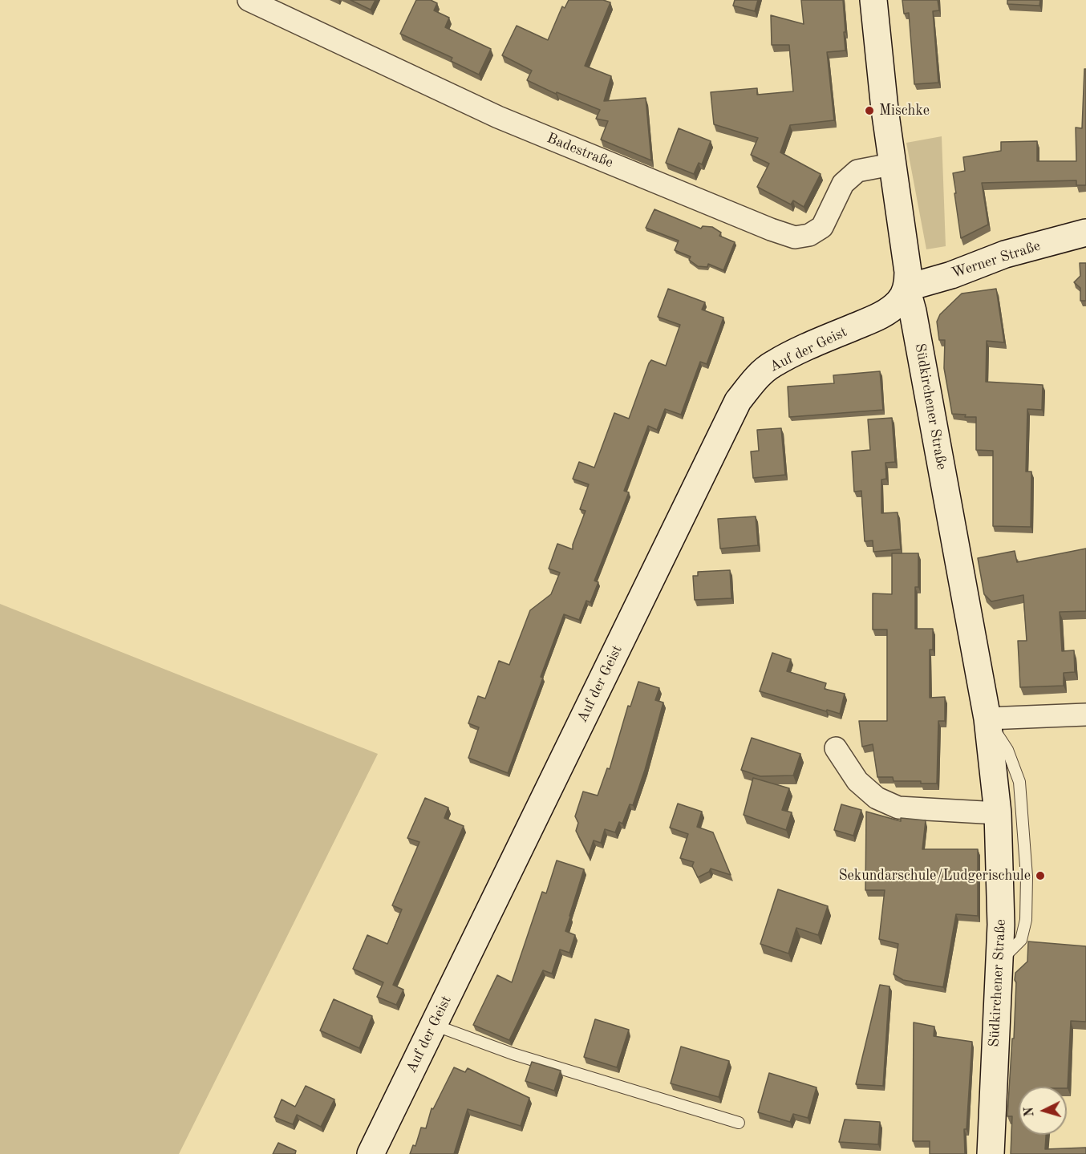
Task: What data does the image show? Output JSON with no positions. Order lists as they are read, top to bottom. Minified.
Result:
{"streets":{"street":["Badestraße","Werner Straße","Auf der Geist","Südkirchener Straße"]},"crossings":[["Badestraße","Südkirchener Straße"],["Werner Straße","Auf der Geist"],["Werner Straße","Südkirchener Straße"],["Auf der Geist","Südkirchener Straße"]],"places":["Mischke","Sekundarschule/Ludgerischule"],"north":"left"}
